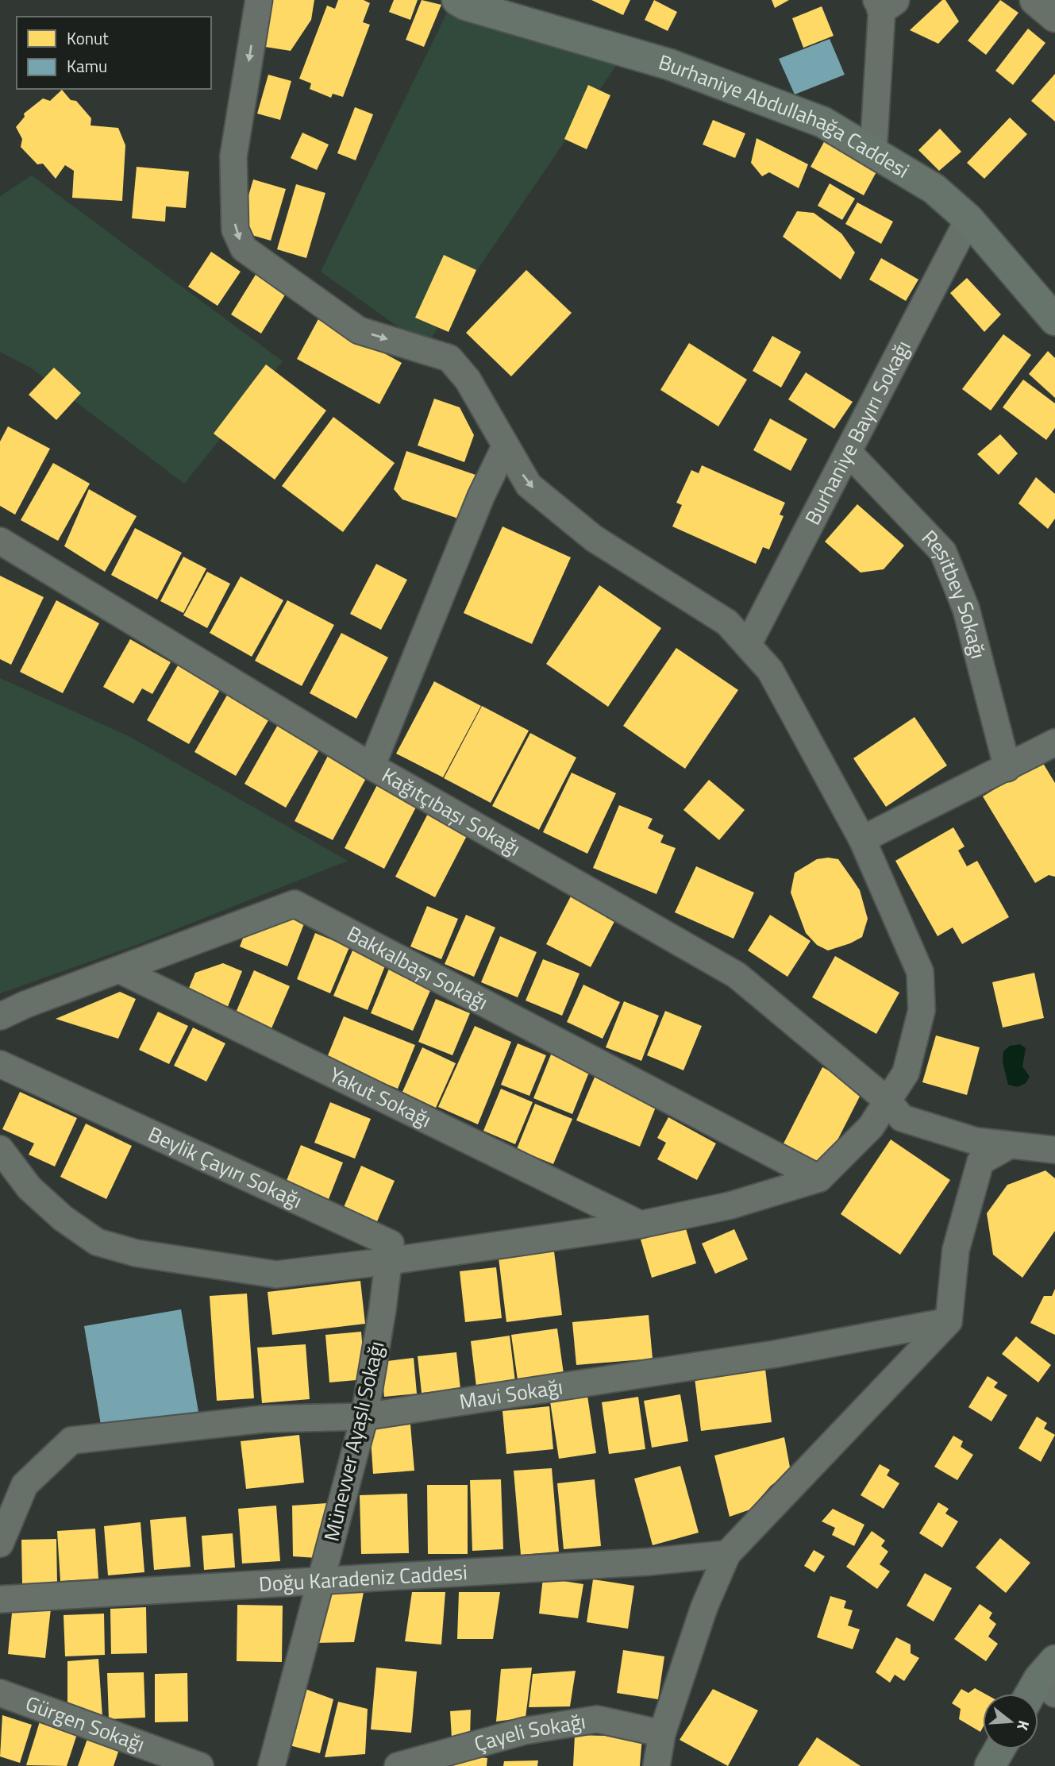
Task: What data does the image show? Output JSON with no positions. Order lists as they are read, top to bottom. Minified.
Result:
{"streets":{"main road":["Burhaniye Abdullahağa Caddesi"],"street":["Burhaniye Bayırı Sokağı","Reşitbey Sokağı","Kağıtçıbaşı Sokağı","Bakkalbaşı Sokağı","Yakut Sokağı","Beylik Çayırı Sokağı","Mavi Sokağı","Münevver Ayaşlı Sokağı","Doğu Karadeniz Caddesi","Gürgen Sokağı","Çayeli Sokağı"]},"crossings":[["Burhaniye Abdullahağa Caddesi","Burhaniye Bayırı Sokağı"],["Burhaniye Bayırı Sokağı","Reşitbey Sokağı"],["Bakkalbaşı Sokağı","Yakut Sokağı"],["Beylik Çayırı Sokağı","Münevver Ayaşlı Sokağı"],["Mavi Sokağı","Münevver Ayaşlı Sokağı"],["Münevver Ayaşlı Sokağı","Doğu Karadeniz Caddesi"]],"legend":["Konut","Kamu"],"north":"right"}
